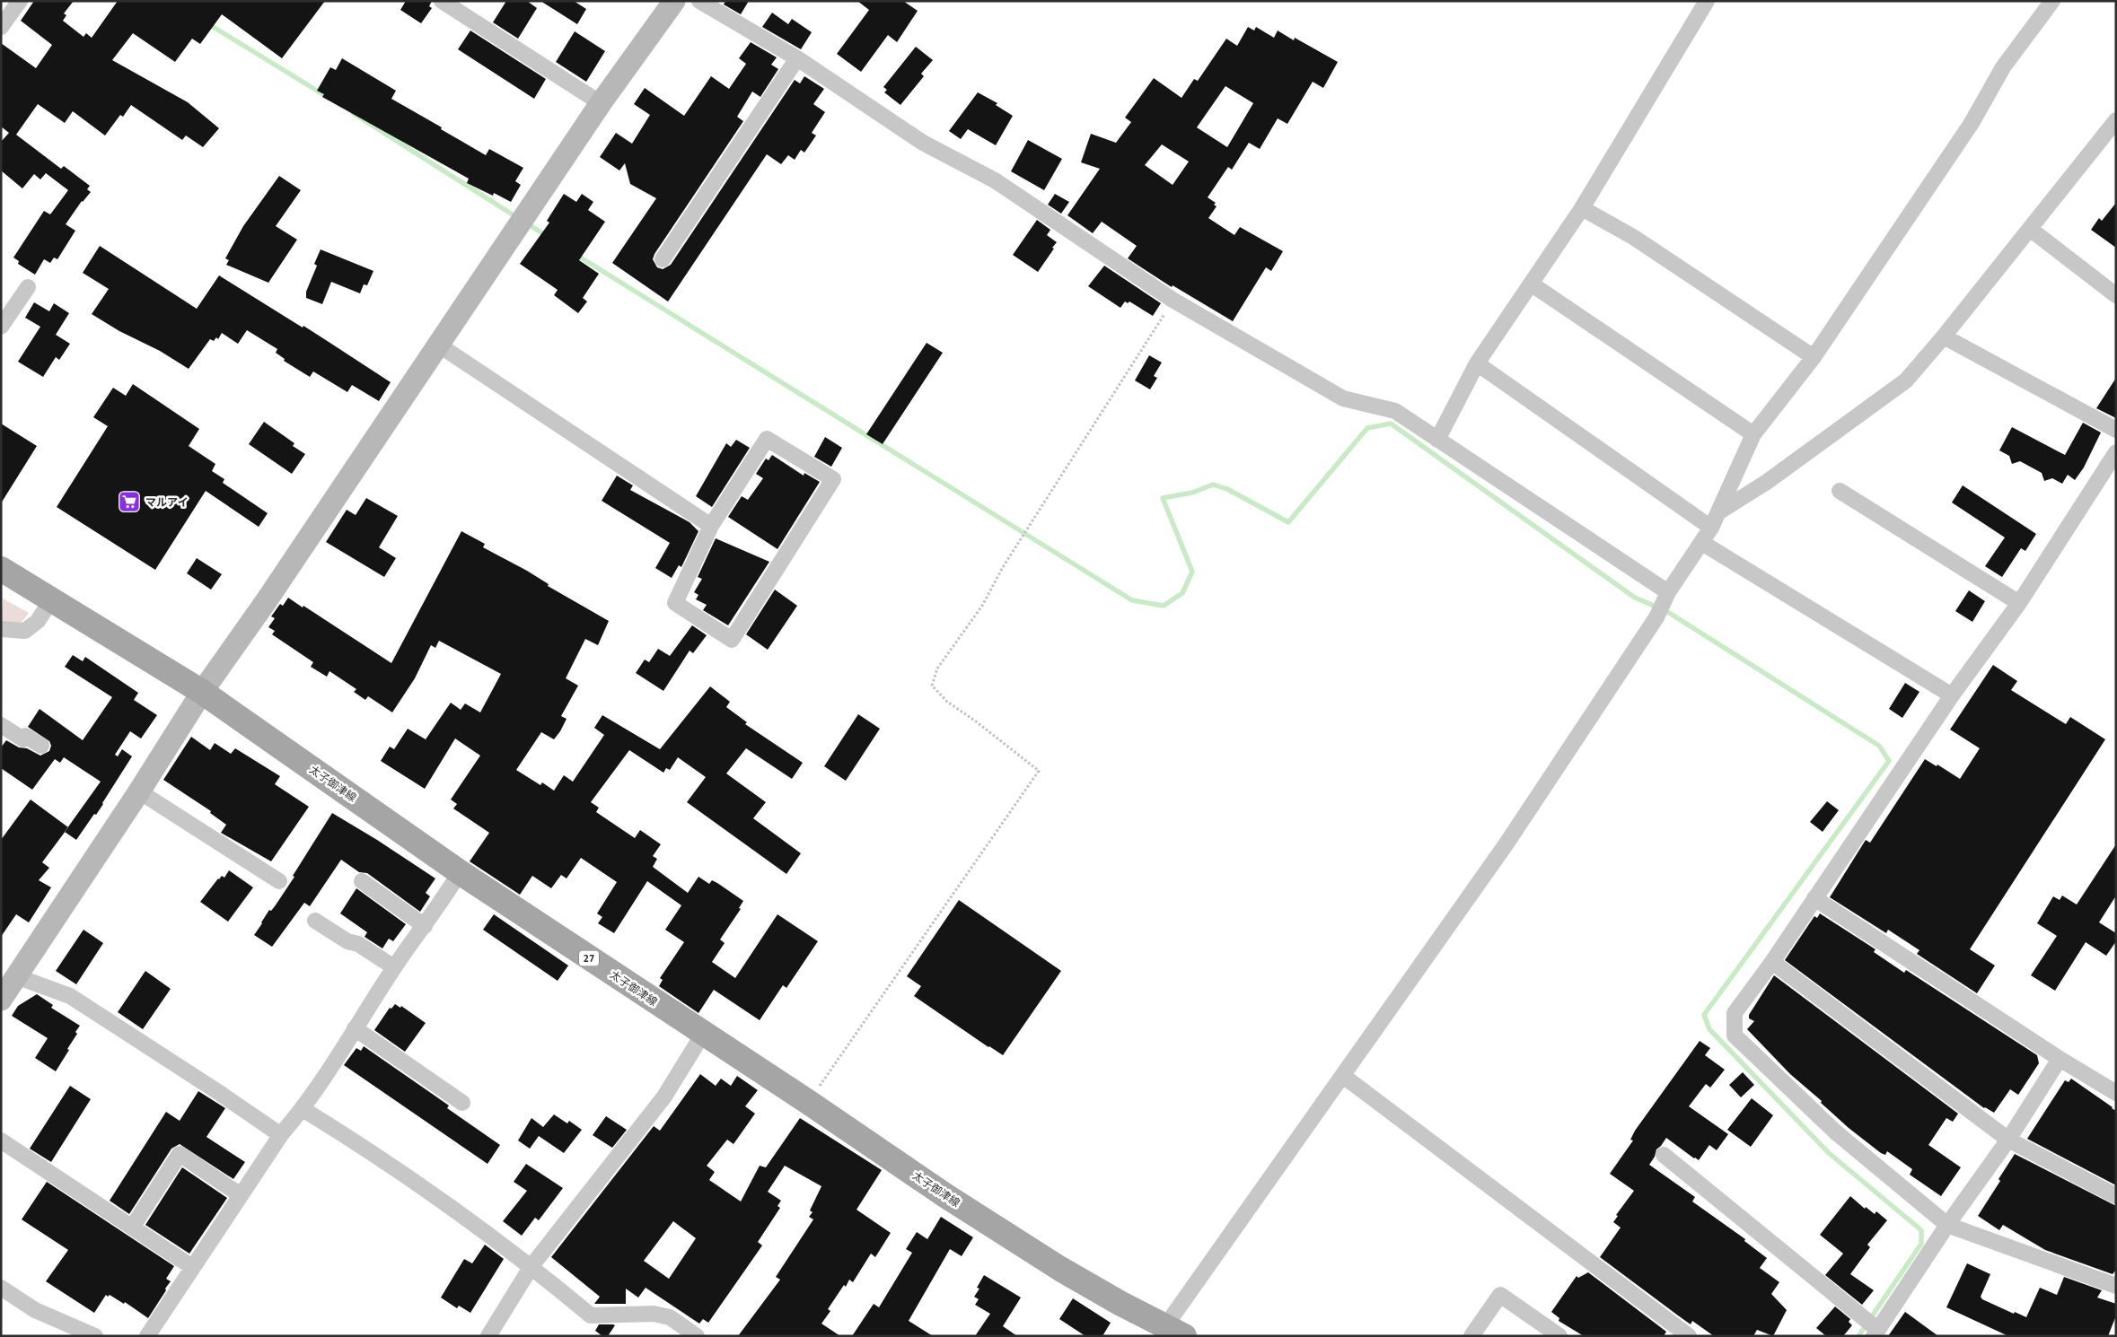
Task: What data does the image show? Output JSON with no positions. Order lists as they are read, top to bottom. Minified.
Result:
{"streets":{"main road":["太子御津線","27"]},"places":{"supermarket":["マルアイ"]}}
